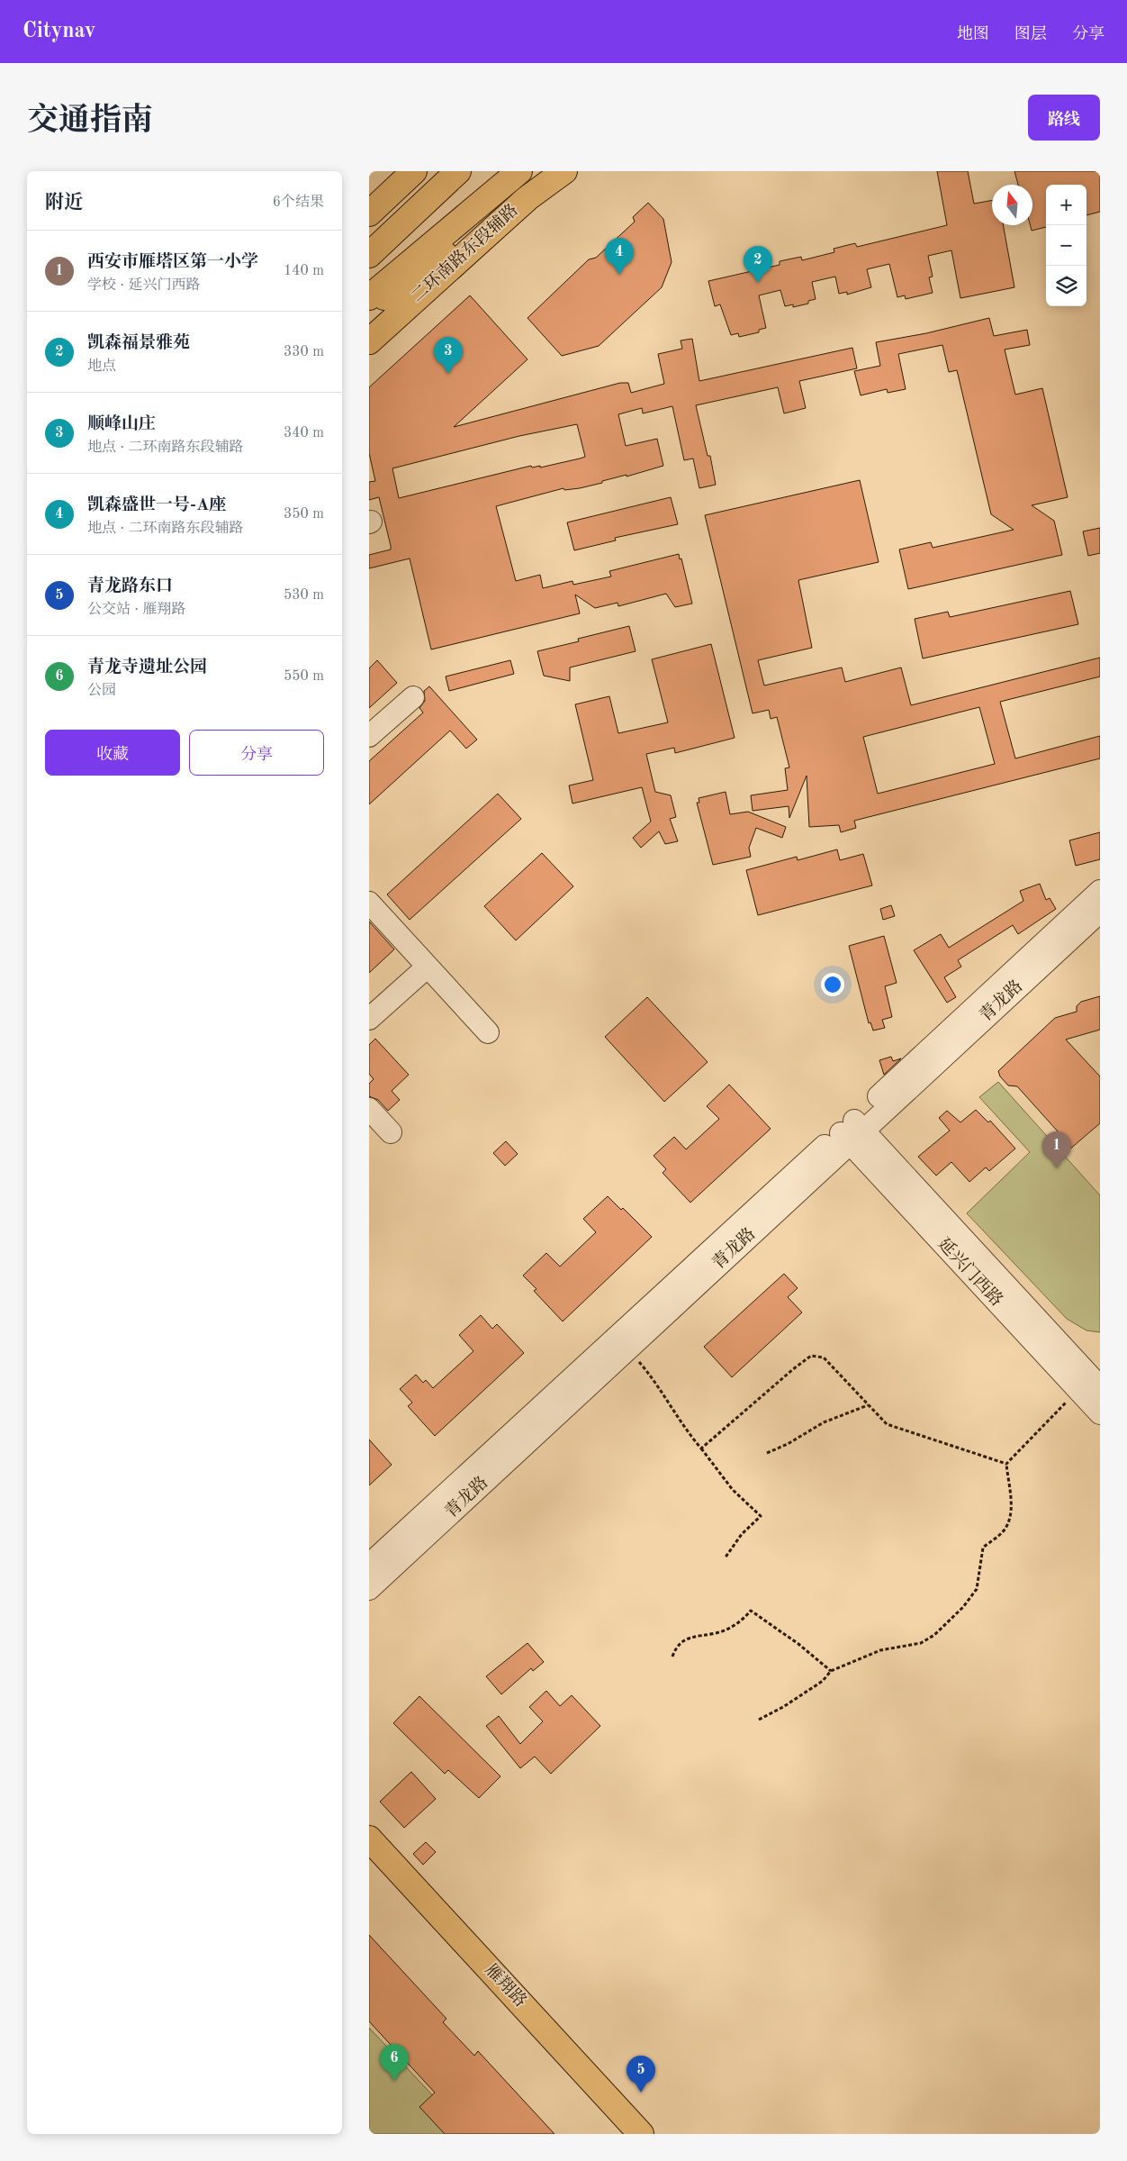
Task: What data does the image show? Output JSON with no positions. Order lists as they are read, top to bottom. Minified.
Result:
{"streets":{"main road":["二环南路东段辅路","雁翔路"],"street":["青龙路","延兴门西路"]},"crossings":[["青龙路","延兴门西路"]],"north":"top","page":{"header":"Citynav","nav":["地图","图层","分享"],"title":"交通指南","buttons":["路线",["收藏","分享"]],"heading":["附近","6个结果"],"map_buttons":["+","−"],"list":[{"mark":"1","name":"西安市雁塔区第一小学","note":"学校 · 延兴门西路","value":"140 m"},{"mark":"2","name":"凯森福景雅苑","note":"地点","value":"330 m"},{"mark":"3","name":"顺峰山庄","note":"地点 · 二环南路东段辅路","value":"340 m"},{"mark":"4","name":"凯森盛世一号-A座","note":"地点 · 二环南路东段辅路","value":"350 m"},{"mark":"5","name":"青龙路东口","note":"公交站 · 雁翔路","value":"530 m"},{"mark":"6","name":"青龙寺遗址公园","note":"公园","value":"550 m"}],"pins":["4","2","3","1","6","5"]}}
